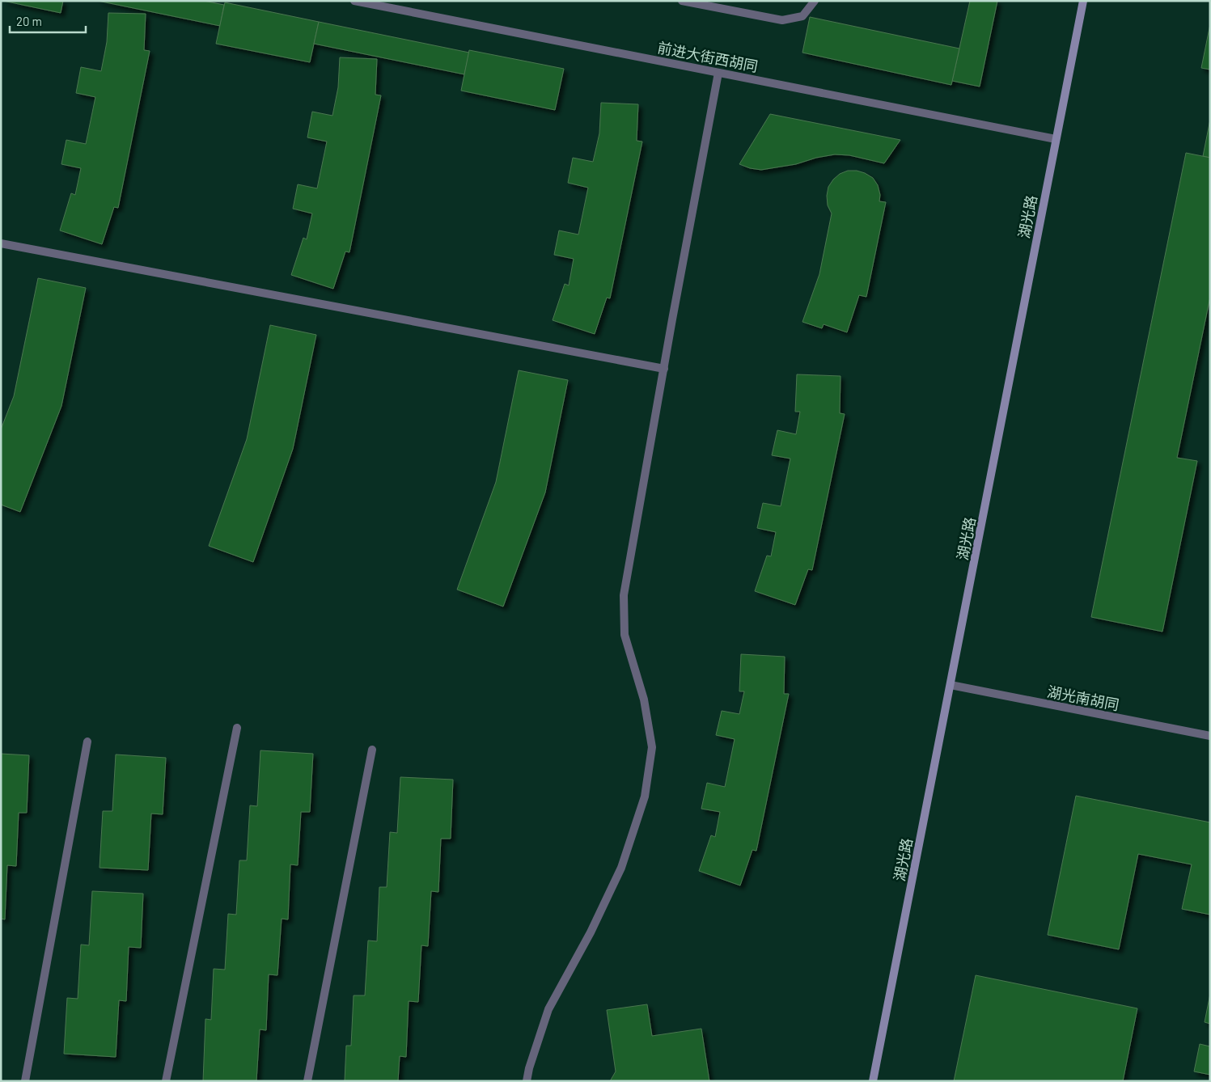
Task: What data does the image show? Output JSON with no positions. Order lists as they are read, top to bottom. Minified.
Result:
{"streets":{"street":["前进大街西胡同","湖光路","湖光南胡同"]},"crossings":[["前进大街西胡同","湖光路"],["湖光路","湖光南胡同"]],"scale_bar":"20 m"}
